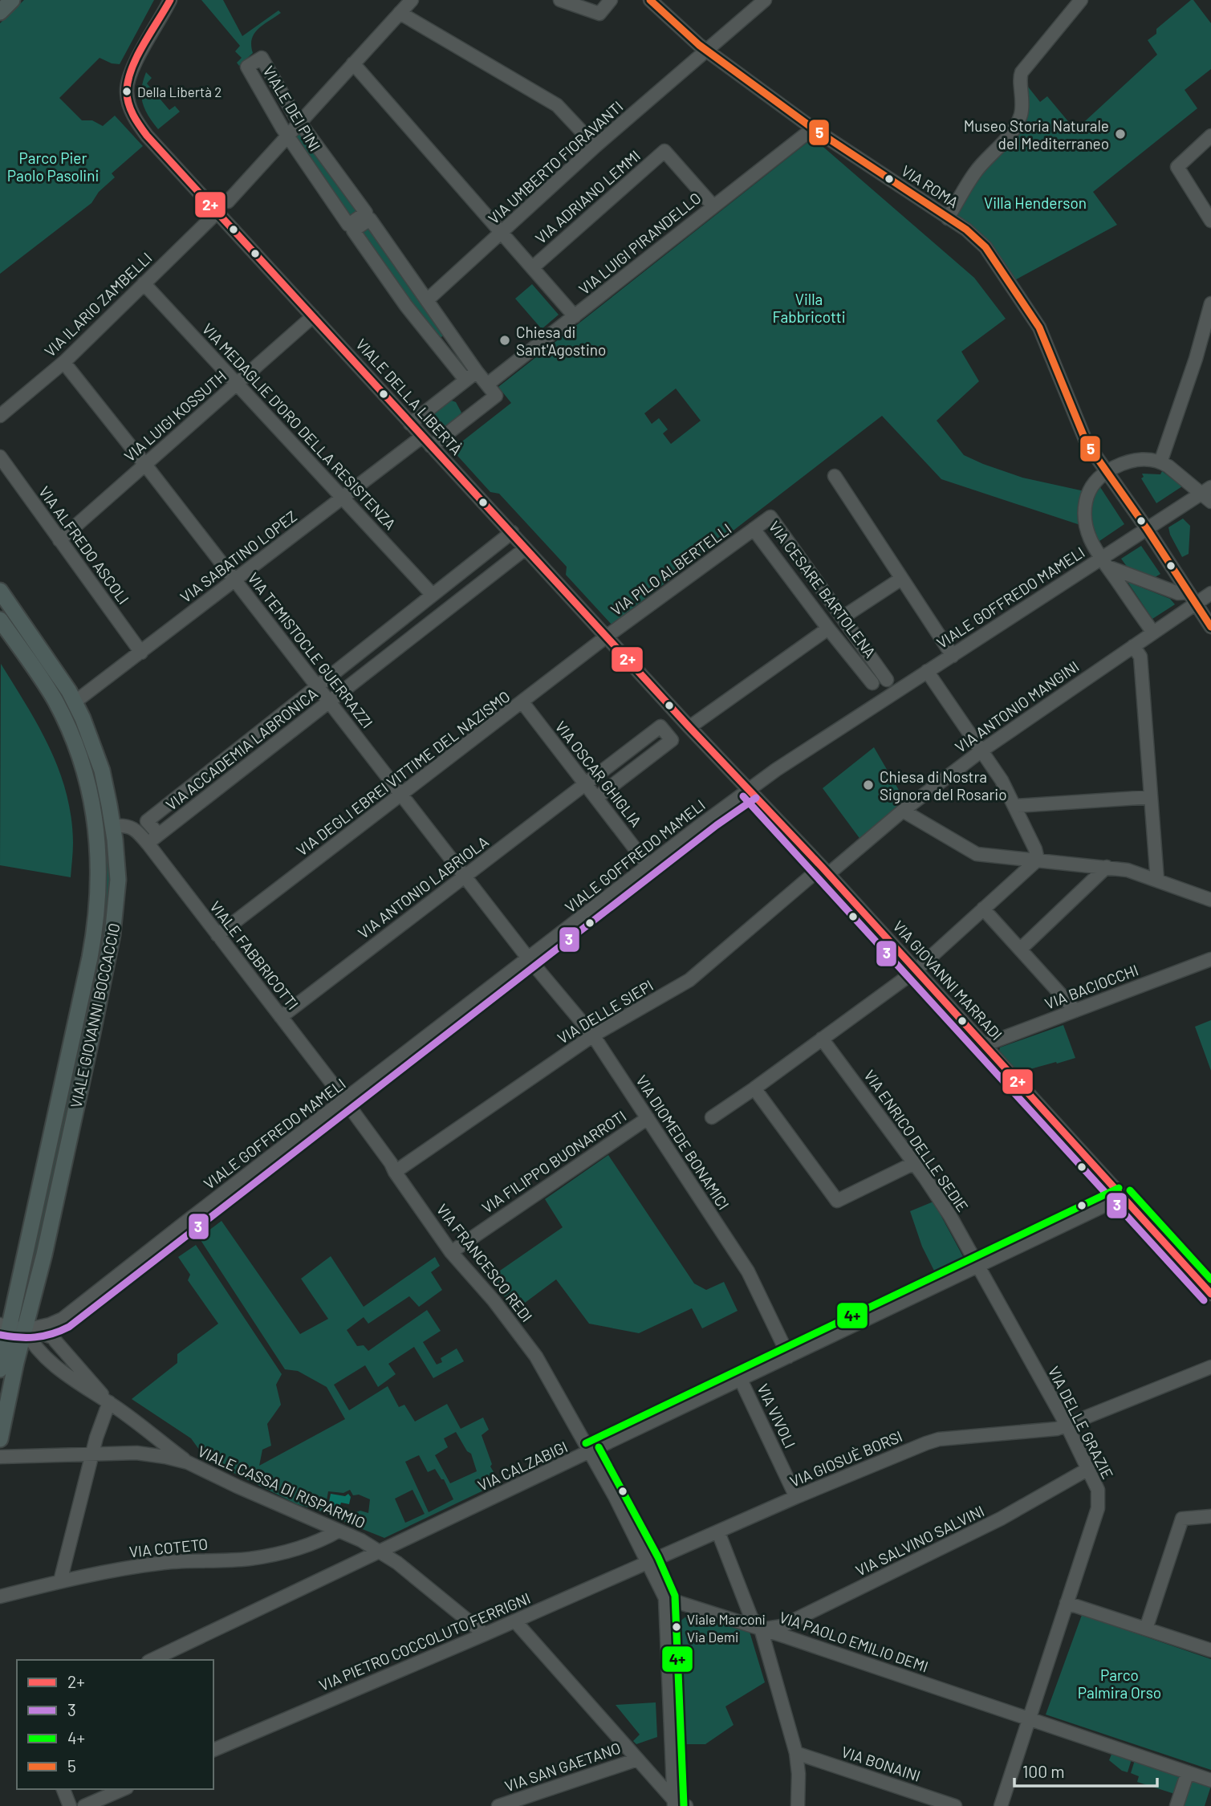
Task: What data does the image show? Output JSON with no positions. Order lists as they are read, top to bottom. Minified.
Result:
{"streets":{"main road":["VIALE GIOVANNI BOCCACCIO"],"street":["VIALE DEI PINI","VIA UMBERTO FIORAVANTI","VIA ROMA","VIA ADRIANO LEMMI","VIA LUIGI PIRANDELLO","VIA ILARIO ZAMBELLI","VIALE DELLA LIBERTÀ","VIA LUIGI KOSSUTH","VIA MEDAGLIE D'ORO DELLA RESISTENZA","VIA ALFREDO ASCOLI","VIA SABATINO LOPEZ","VIA PILO ALBERTELLI","VIA CESARE BARTOLENA","VIALE GOFFREDO MAMELI","VIA TEMISTOCLE GUERRAZZI","VIA ANTONIO MANGINI","VIA ACCADEMIA LABRONICA","VIA DEGLI EBREI VITTIME DEL NAZISMO","VIA OSCAR GHIGLIA","VIA ANTONIO LABRIOLA","VIALE FABBRICOTTI","VIA GIOVANNI MARRADI","VIA BACIOCCHI","VIA DELLE SIEPI","VIA ENRICO DELLE SEDIE","VIA DIOMEDE BONAMICI","VIA FILIPPO BUONARROTI","VIA FRANCESCO REDI","VIA VIVOLI","VIA DELLE GRAZIE","VIA GIOSUÈ BORSI","VIA CALZABIGI","VIALE CASSA DI RISPARMIO","VIA SALVINO SALVINI","VIA COTETO","VIA PIETRO COCCOLUTO FERRIGNI","VIA PAOLO EMILIO DEMI","VIA BONAINI","VIA SAN GAETANO"]},"crossings":[["VIALE DEI PINI","VIA UMBERTO FIORAVANTI"],["VIALE DEI PINI","VIA LUIGI PIRANDELLO"],["VIA UMBERTO FIORAVANTI","VIA ROMA"],["VIA ROMA","VIA LUIGI PIRANDELLO"],["VIA ROMA","VIALE GOFFREDO MAMELI"],["VIA ROMA","VIA ANTONIO MANGINI"],["VIA ADRIANO LEMMI","VIA LUIGI PIRANDELLO"],["VIA ILARIO ZAMBELLI","VIALE DELLA LIBERTÀ"],["VIA ILARIO ZAMBELLI","VIA MEDAGLIE D'ORO DELLA RESISTENZA"],["VIA ILARIO ZAMBELLI","VIA TEMISTOCLE GUERRAZZI"],["VIALE DELLA LIBERTÀ","VIA LUIGI KOSSUTH"],["VIALE DELLA LIBERTÀ","VIA SABATINO LOPEZ"],["VIALE DELLA LIBERTÀ","VIA PILO ALBERTELLI"],["VIALE DELLA LIBERTÀ","VIALE GOFFREDO MAMELI"],["VIALE DELLA LIBERTÀ","VIA ACCADEMIA LABRONICA"],["VIALE DELLA LIBERTÀ","VIA DEGLI EBREI VITTIME DEL NAZISMO"],["VIALE DELLA LIBERTÀ","VIA GIOVANNI MARRADI"],["VIA LUIGI KOSSUTH","VIA MEDAGLIE D'ORO DELLA RESISTENZA"],["VIA LUIGI KOSSUTH","VIA ALFREDO ASCOLI"],["VIA LUIGI KOSSUTH","VIA TEMISTOCLE GUERRAZZI"],["VIA MEDAGLIE D'ORO DELLA RESISTENZA","VIA SABATINO LOPEZ"],["VIA ALFREDO ASCOLI","VIA SABATINO LOPEZ"],["VIA SABATINO LOPEZ","VIA TEMISTOCLE GUERRAZZI"],["VIA SABATINO LOPEZ","VIALE GIOVANNI BOCCACCIO"],["VIA PILO ALBERTELLI","VIA CESARE BARTOLENA"],["VIA PILO ALBERTELLI","VIA DEGLI EBREI VITTIME DEL NAZISMO"],["VIALE GOFFREDO MAMELI","VIA TEMISTOCLE GUERRAZZI"],["VIALE GOFFREDO MAMELI","VIA OSCAR GHIGLIA"],["VIALE GOFFREDO MAMELI","VIALE FABBRICOTTI"],["VIALE GOFFREDO MAMELI","VIA GIOVANNI MARRADI"],["VIALE GOFFREDO MAMELI","VIALE GIOVANNI BOCCACCIO"],["VIALE GOFFREDO MAMELI","VIA DIOMEDE BONAMICI"],["VIALE GOFFREDO MAMELI","VIA FRANCESCO REDI"],["VIA TEMISTOCLE GUERRAZZI","VIA ACCADEMIA LABRONICA"],["VIA TEMISTOCLE GUERRAZZI","VIA DEGLI EBREI VITTIME DEL NAZISMO"],["VIA TEMISTOCLE GUERRAZZI","VIA ANTONIO LABRIOLA"],["VIA TEMISTOCLE GUERRAZZI","VIA DIOMEDE BONAMICI"],["VIA ANTONIO MANGINI","VIA GIOVANNI MARRADI"],["VIA ANTONIO MANGINI","VIA DELLE SIEPI"],["VIA ACCADEMIA LABRONICA","VIALE FABBRICOTTI"],["VIA DEGLI EBREI VITTIME DEL NAZISMO","VIA OSCAR GHIGLIA"],["VIA DEGLI EBREI VITTIME DEL NAZISMO","VIALE FABBRICOTTI"],["VIA OSCAR GHIGLIA","VIA ANTONIO LABRIOLA"],["VIA ANTONIO LABRIOLA","VIALE FABBRICOTTI"],["VIALE FABBRICOTTI","VIA FRANCESCO REDI"],["VIA GIOVANNI MARRADI","VIA BACIOCCHI"],["VIA GIOVANNI MARRADI","VIA DELLE SIEPI"],["VIA GIOVANNI MARRADI","VIA CALZABIGI"],["VIA DELLE SIEPI","VIA DIOMEDE BONAMICI"],["VIA DELLE SIEPI","VIA FRANCESCO REDI"],["VIA ENRICO DELLE SEDIE","VIA DELLE GRAZIE"],["VIA ENRICO DELLE SEDIE","VIA CALZABIGI"],["VIA DIOMEDE BONAMICI","VIA FILIPPO BUONARROTI"],["VIA DIOMEDE BONAMICI","VIA CALZABIGI"],["VIA FILIPPO BUONARROTI","VIA FRANCESCO REDI"],["VIA FRANCESCO REDI","VIA GIOSUÈ BORSI"],["VIA FRANCESCO REDI","VIA CALZABIGI"],["VIA FRANCESCO REDI","VIA PIETRO COCCOLUTO FERRIGNI"],["VIA FRANCESCO REDI","VIA PAOLO EMILIO DEMI"],["VIA VIVOLI","VIA GIOSUÈ BORSI"],["VIA VIVOLI","VIA CALZABIGI"],["VIA DELLE GRAZIE","VIA GIOSUÈ BORSI"],["VIA DELLE GRAZIE","VIA CALZABIGI"],["VIA DELLE GRAZIE","VIA SALVINO SALVINI"],["VIA DELLE GRAZIE","VIA PAOLO EMILIO DEMI"],["VIA GIOSUÈ BORSI","VIA PIETRO COCCOLUTO FERRIGNI"],["VIA CALZABIGI","VIALE CASSA DI RISPARMIO"],["VIALE CASSA DI RISPARMIO","VIA COTETO"],["VIALE CASSA DI RISPARMIO","VIA PIETRO COCCOLUTO FERRIGNI"],["VIA SALVINO SALVINI","VIA PAOLO EMILIO DEMI"]],"parks":["Parco Pier Paolo Pasolini","Villa Henderson","Villa Fabbricotti","Parco Palmira Orso"],"places":["Della Libertà 2","Museo Storia Naturale del Mediterraneo","Chiesa di Sant'Agostino","Chiesa di Nostra Signora del Rosario","Viale Marconi Via Demi"],"lines":["transit line 2+","transit line 5","transit line 3","transit line 4+"],"legend":["2+","3","4+","5"],"scale_bar":"100 m"}
